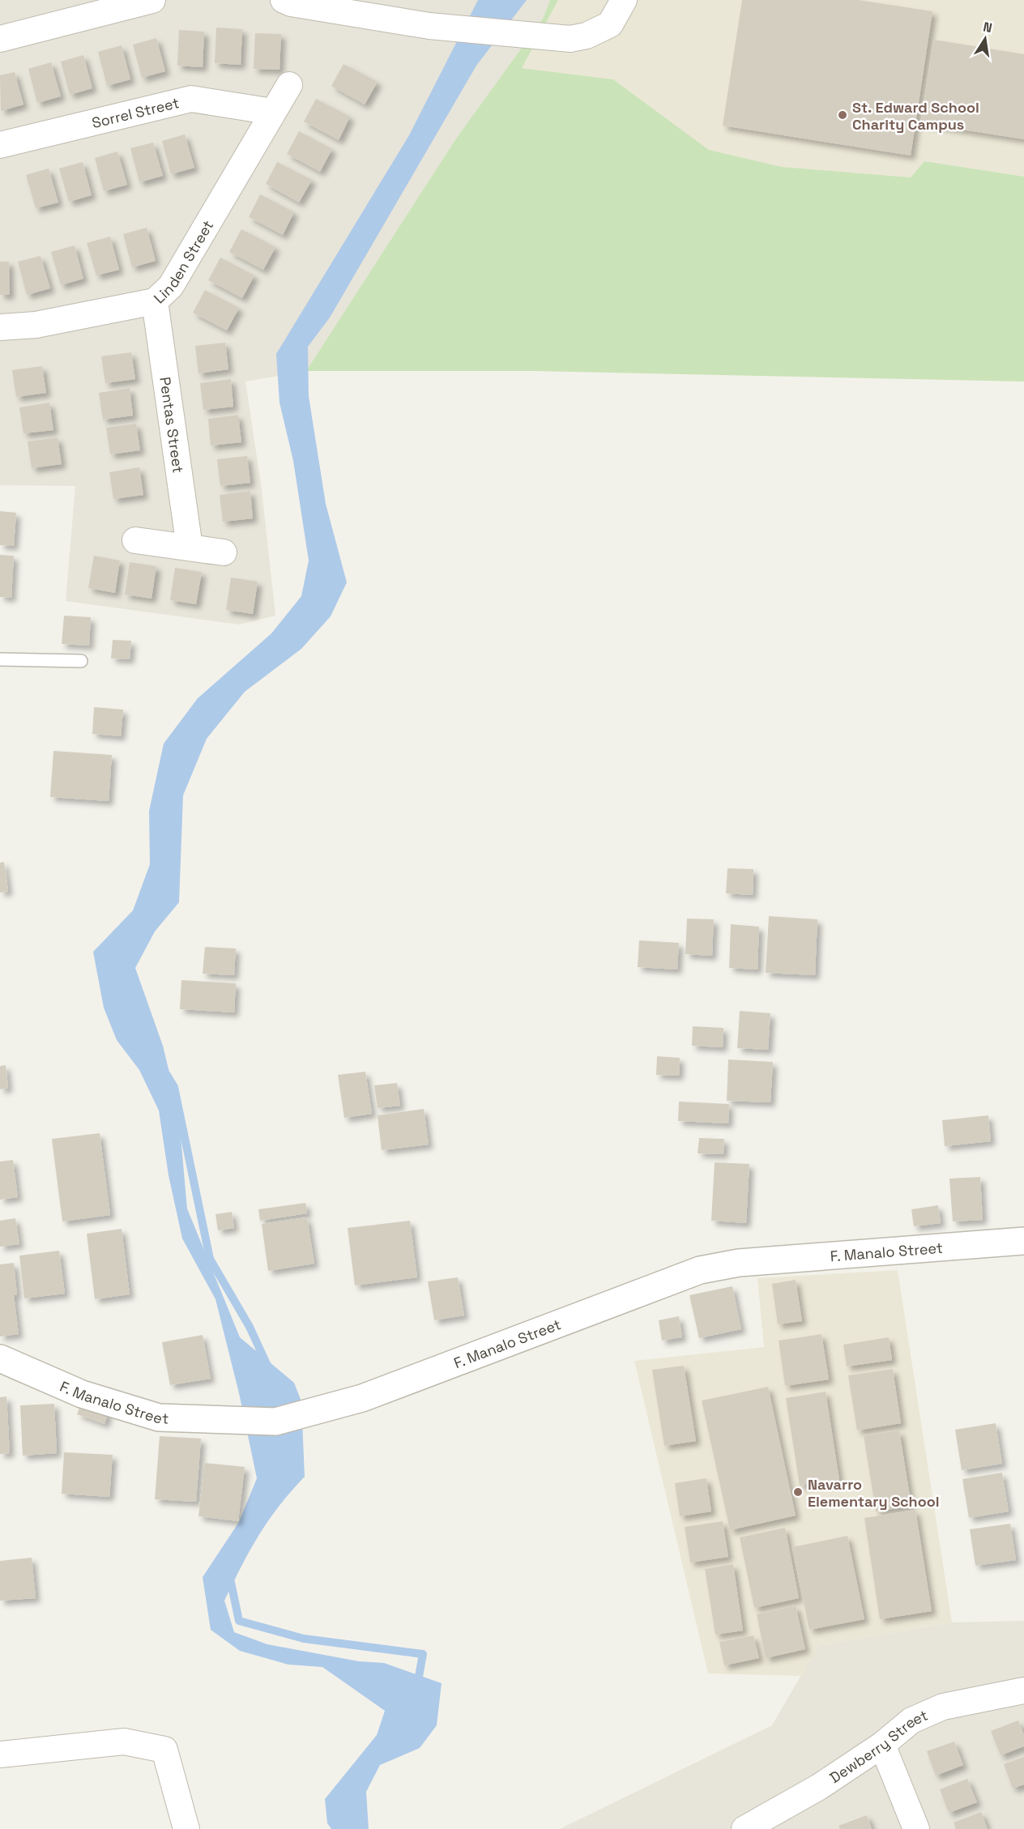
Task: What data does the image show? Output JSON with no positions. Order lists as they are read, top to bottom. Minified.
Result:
{"streets":{"street":["Sorrel Street","Linden Street","Pentas Street","F. Manalo Street","Dewberry Street"]},"crossings":[["Sorrel Street","Linden Street"],["Linden Street","Pentas Street"]],"places":["St. Edward School Charity Campus","Navarro Elementary School"],"north":"top"}
